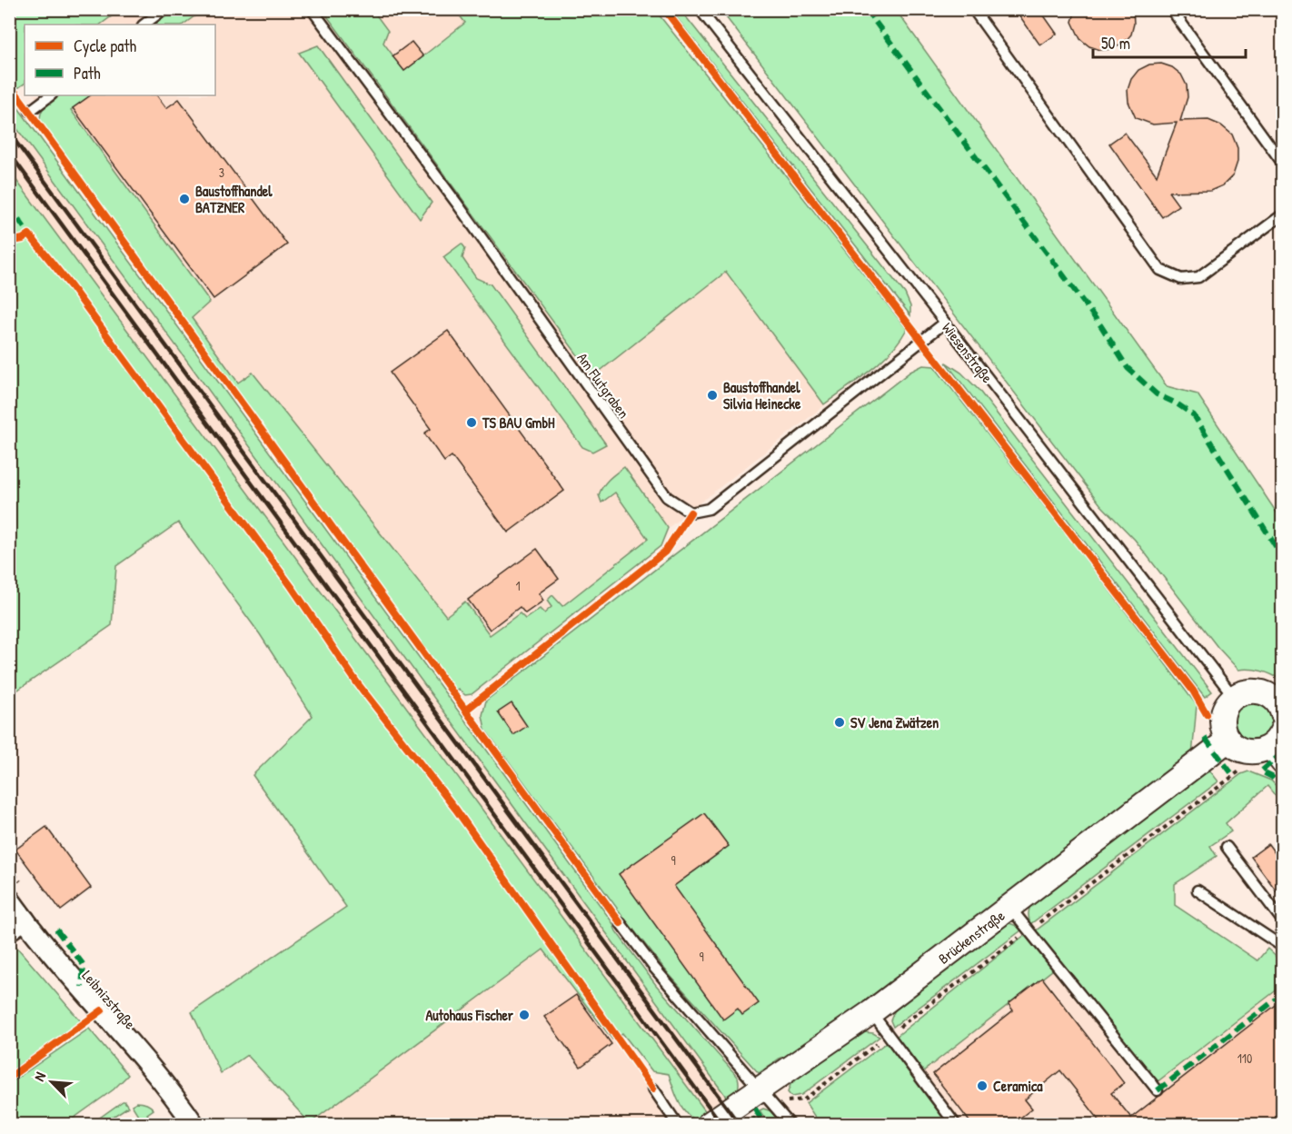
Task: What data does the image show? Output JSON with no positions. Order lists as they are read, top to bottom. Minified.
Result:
{"streets":{"street":["Brückenstraße","Leibnizstraße"],"lane":["Wiesenstraße","Am Flutgraben"]},"crossings":[["Wiesenstraße","Am Flutgraben"]],"places":["Baustoffhandel BATZNER","Baustoffhandel Silvia Heinecke","TS BAU GmbH","SV Jena Zwätzen","Autohaus Fischer","Ceramica"],"house_numbers":["3","1","9","9","110"],"legend":["Cycle path","Path"],"scale_bar":"50 m","north":"top left"}
